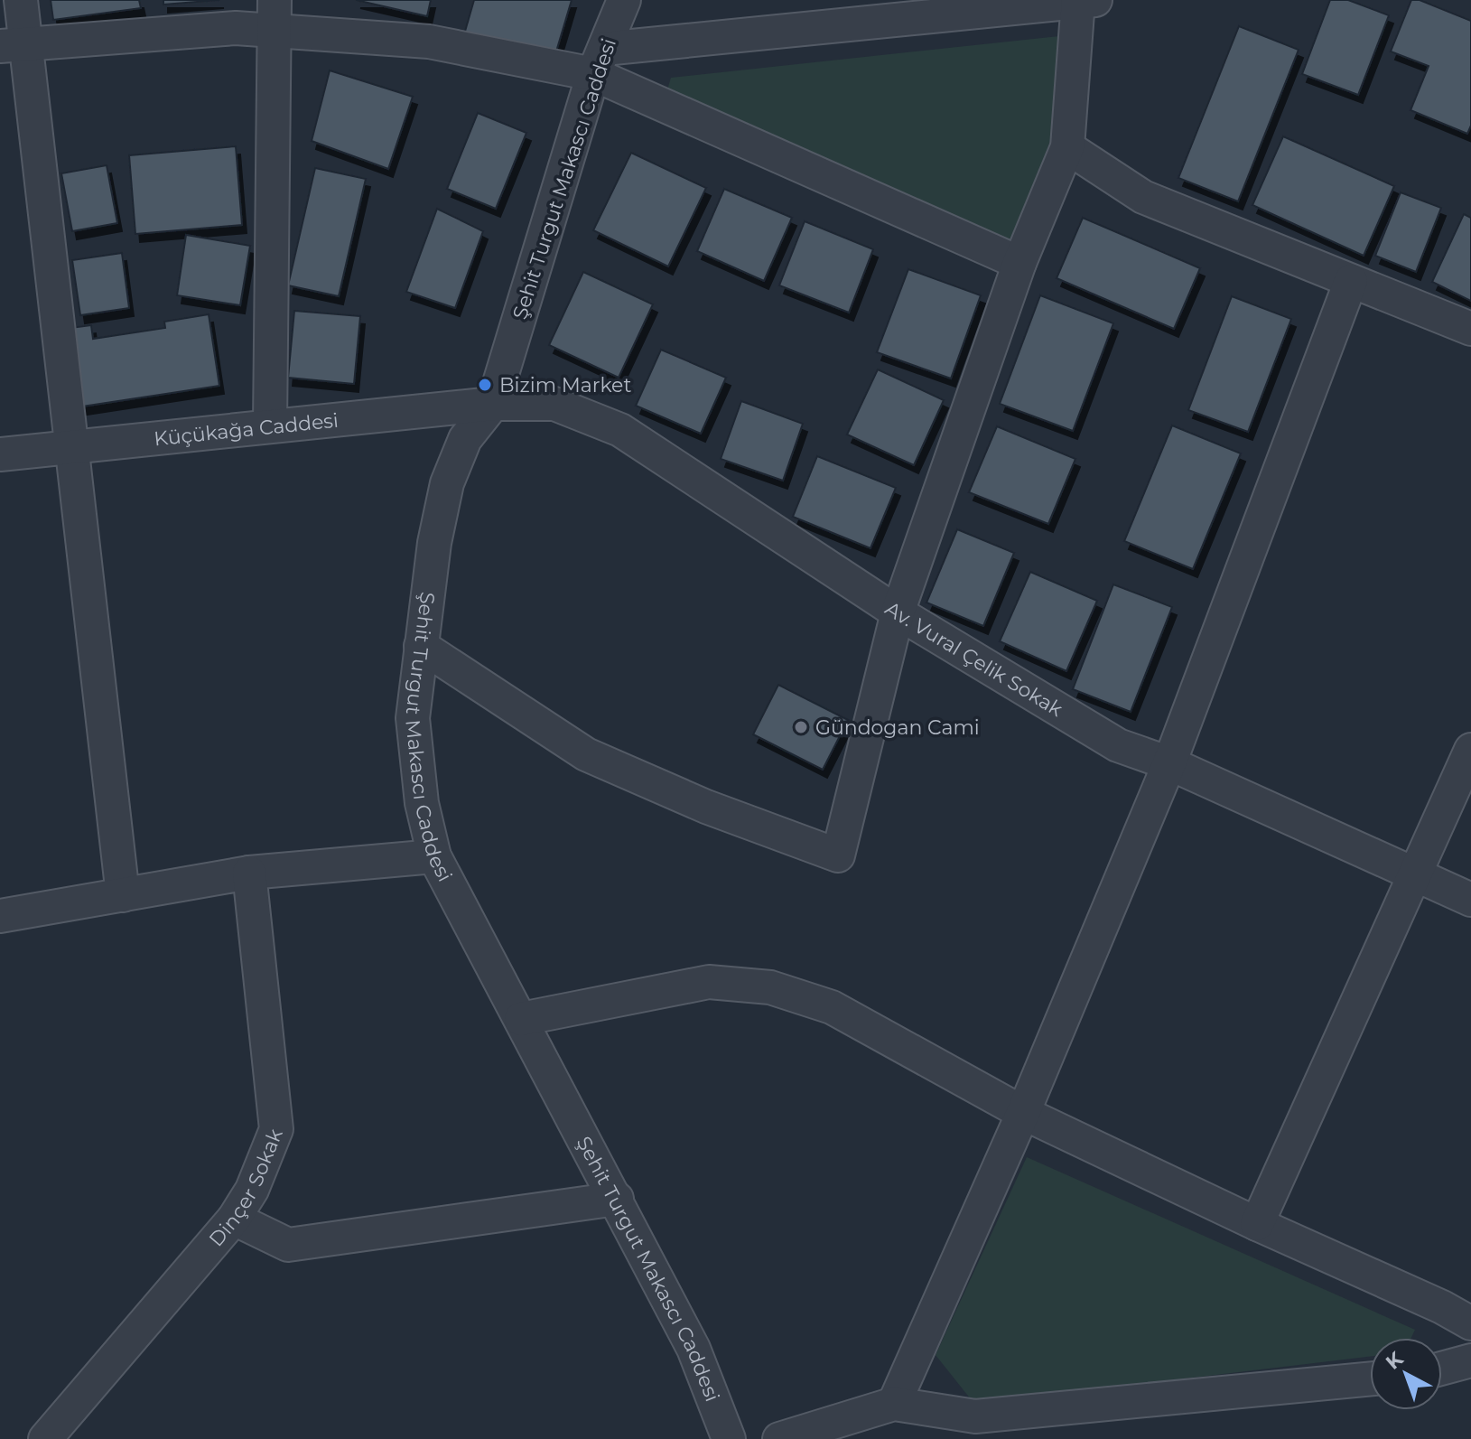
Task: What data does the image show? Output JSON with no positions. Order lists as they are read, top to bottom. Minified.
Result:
{"streets":{"street":["Şehit Turgut Makascı Caddesi","Küçükağa Caddesi","Av. Vural Çelik Sokak","Dinçer Sokak"]},"crossings":[["Şehit Turgut Makascı Caddesi","Küçükağa Caddesi"],["Şehit Turgut Makascı Caddesi","Av. Vural Çelik Sokak"],["Küçükağa Caddesi","Av. Vural Çelik Sokak"]],"places":["Bizim Market","Gündogan Cami"],"north":"top left"}
